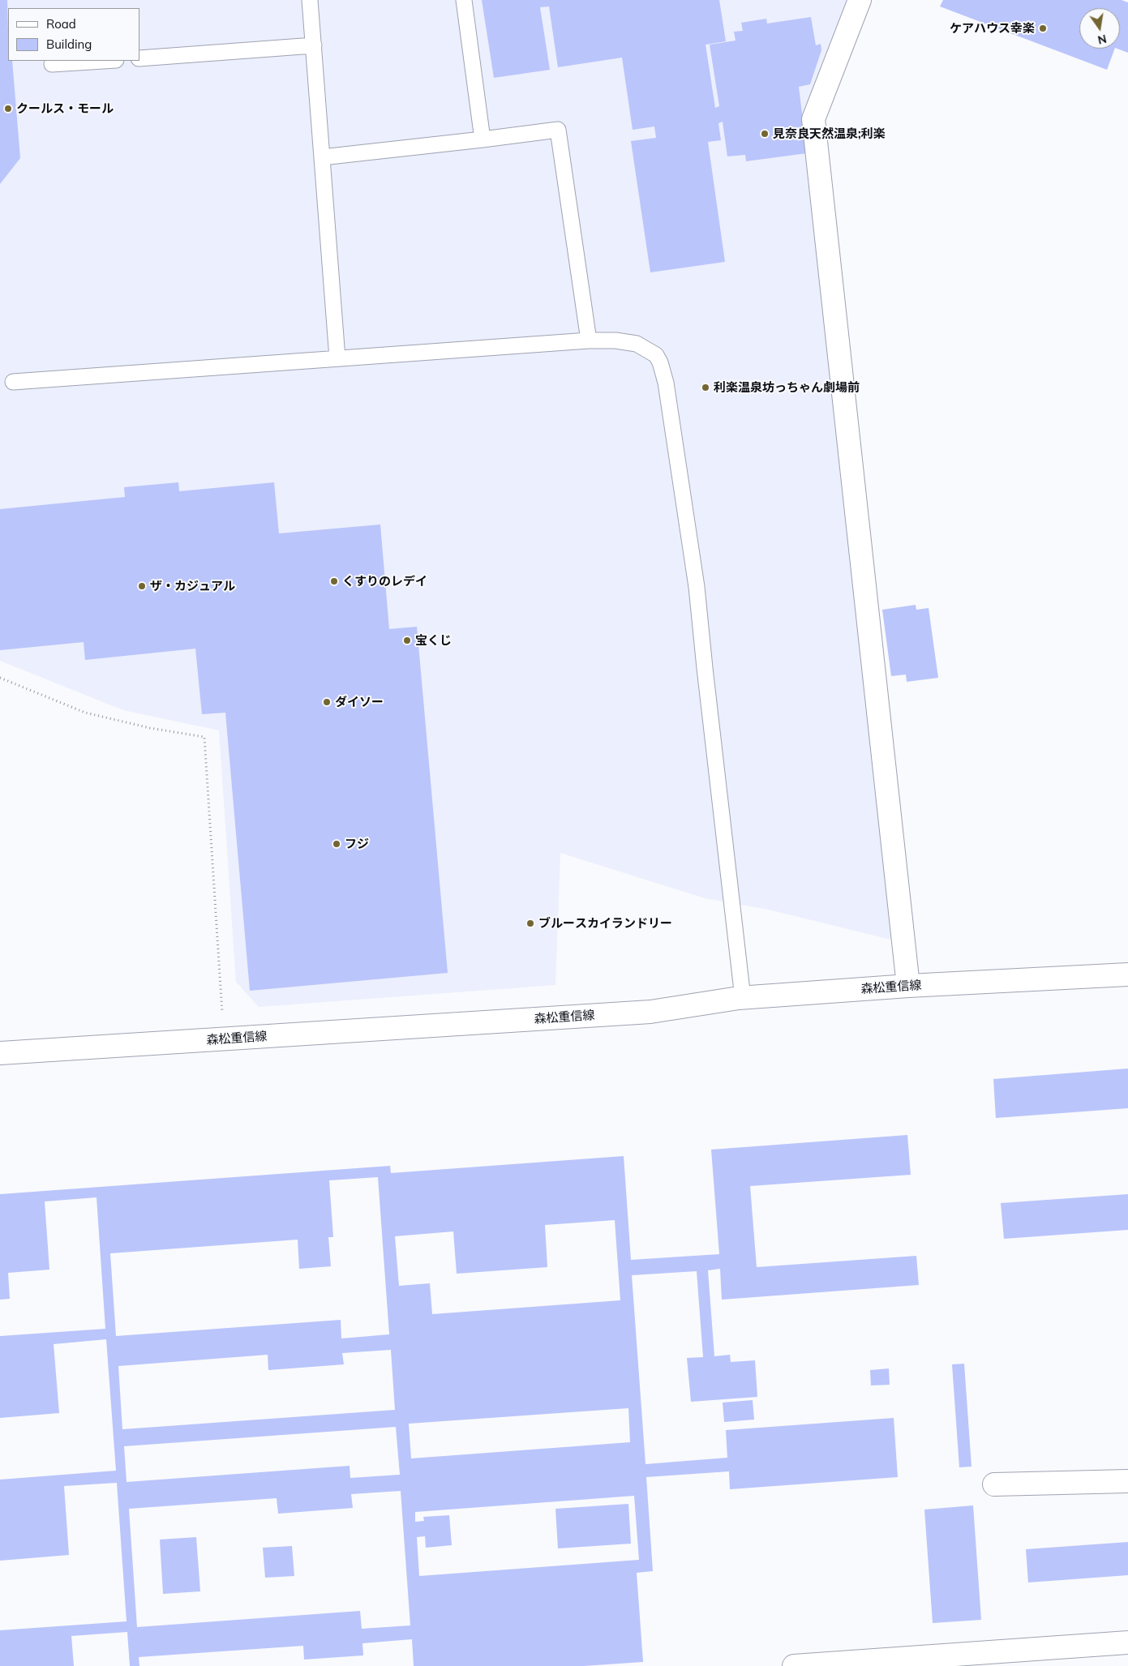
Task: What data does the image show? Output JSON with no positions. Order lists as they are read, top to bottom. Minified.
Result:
{"streets":{"street":["森松重信線"]},"places":["ケアハウス幸楽","クールス・モール","見奈良天然温泉;利楽","利楽温泉坊っちゃん劇場前","くすりのレデイ","ザ・カジュアル","宝くじ","ダイソー","フジ","ブルースカイランドリー"],"legend":["Road","Building"],"north":"bottom"}
